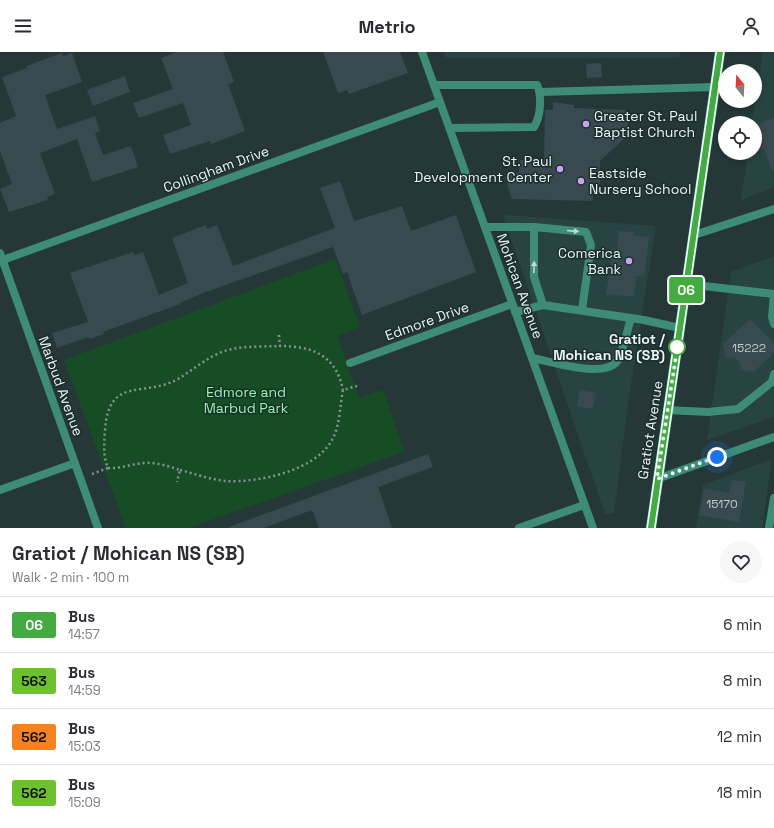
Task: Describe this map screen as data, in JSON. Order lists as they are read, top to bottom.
{
  "streets": {
    "main road": ["Gratiot Avenue"],
    "street": [
      "Collingham Drive",
      "Mohican Avenue",
      "Edmore Drive",
      "Marbud Avenue"
    ]
  },
  "crossings": [
    ["Collingham Drive", "Mohican Avenue"],
    ["Collingham Drive", "Marbud Avenue"],
    ["Mohican Avenue", "Edmore Drive"]
  ],
  "parks": ["Edmore and Marbud Park"],
  "places": [
    "Greater St. Paul Baptist Church",
    "St. Paul Development Center",
    "Eastside Nursery School",
    "Comerica Bank",
    "Gratiot / Mohican NS (SB)"
  ],
  "lines": ["bus line 06"],
  "house_numbers": ["15222", "15170"],
  "north": "top",
  "page": {
    "header": "Metrio",
    "on_map": "06",
    "heading": ["Gratiot / Mohican NS (SB)", "Walk · 2 min · 100 m"],
    "list": [
      {
        "mark": "06",
        "name": "Bus",
        "note": "14:57",
        "value": "6 min"
      },
      {
        "mark": "563",
        "name": "Bus",
        "note": "14:59",
        "value": "8 min"
      },
      {
        "mark": "562",
        "name": "Bus",
        "note": "15:03",
        "value": "12 min"
      },
      {
        "mark": "562",
        "name": "Bus",
        "note": "15:09",
        "value": "18 min"
      }
    ]
  }
}
